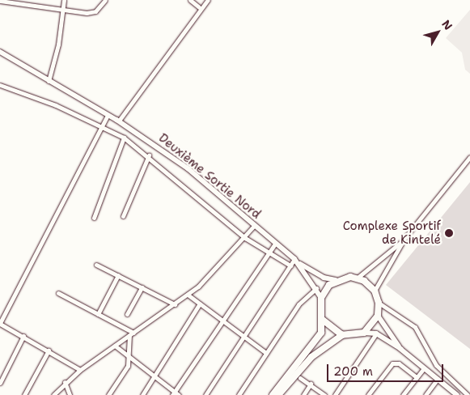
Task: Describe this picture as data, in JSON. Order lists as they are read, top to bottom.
{
  "streets": {
    "main road": ["Deuxième Sortie Nord"]
  },
  "places": ["Complexe Sportif de Kintelé"],
  "scale_bar": "200 m",
  "north": "top right"
}
